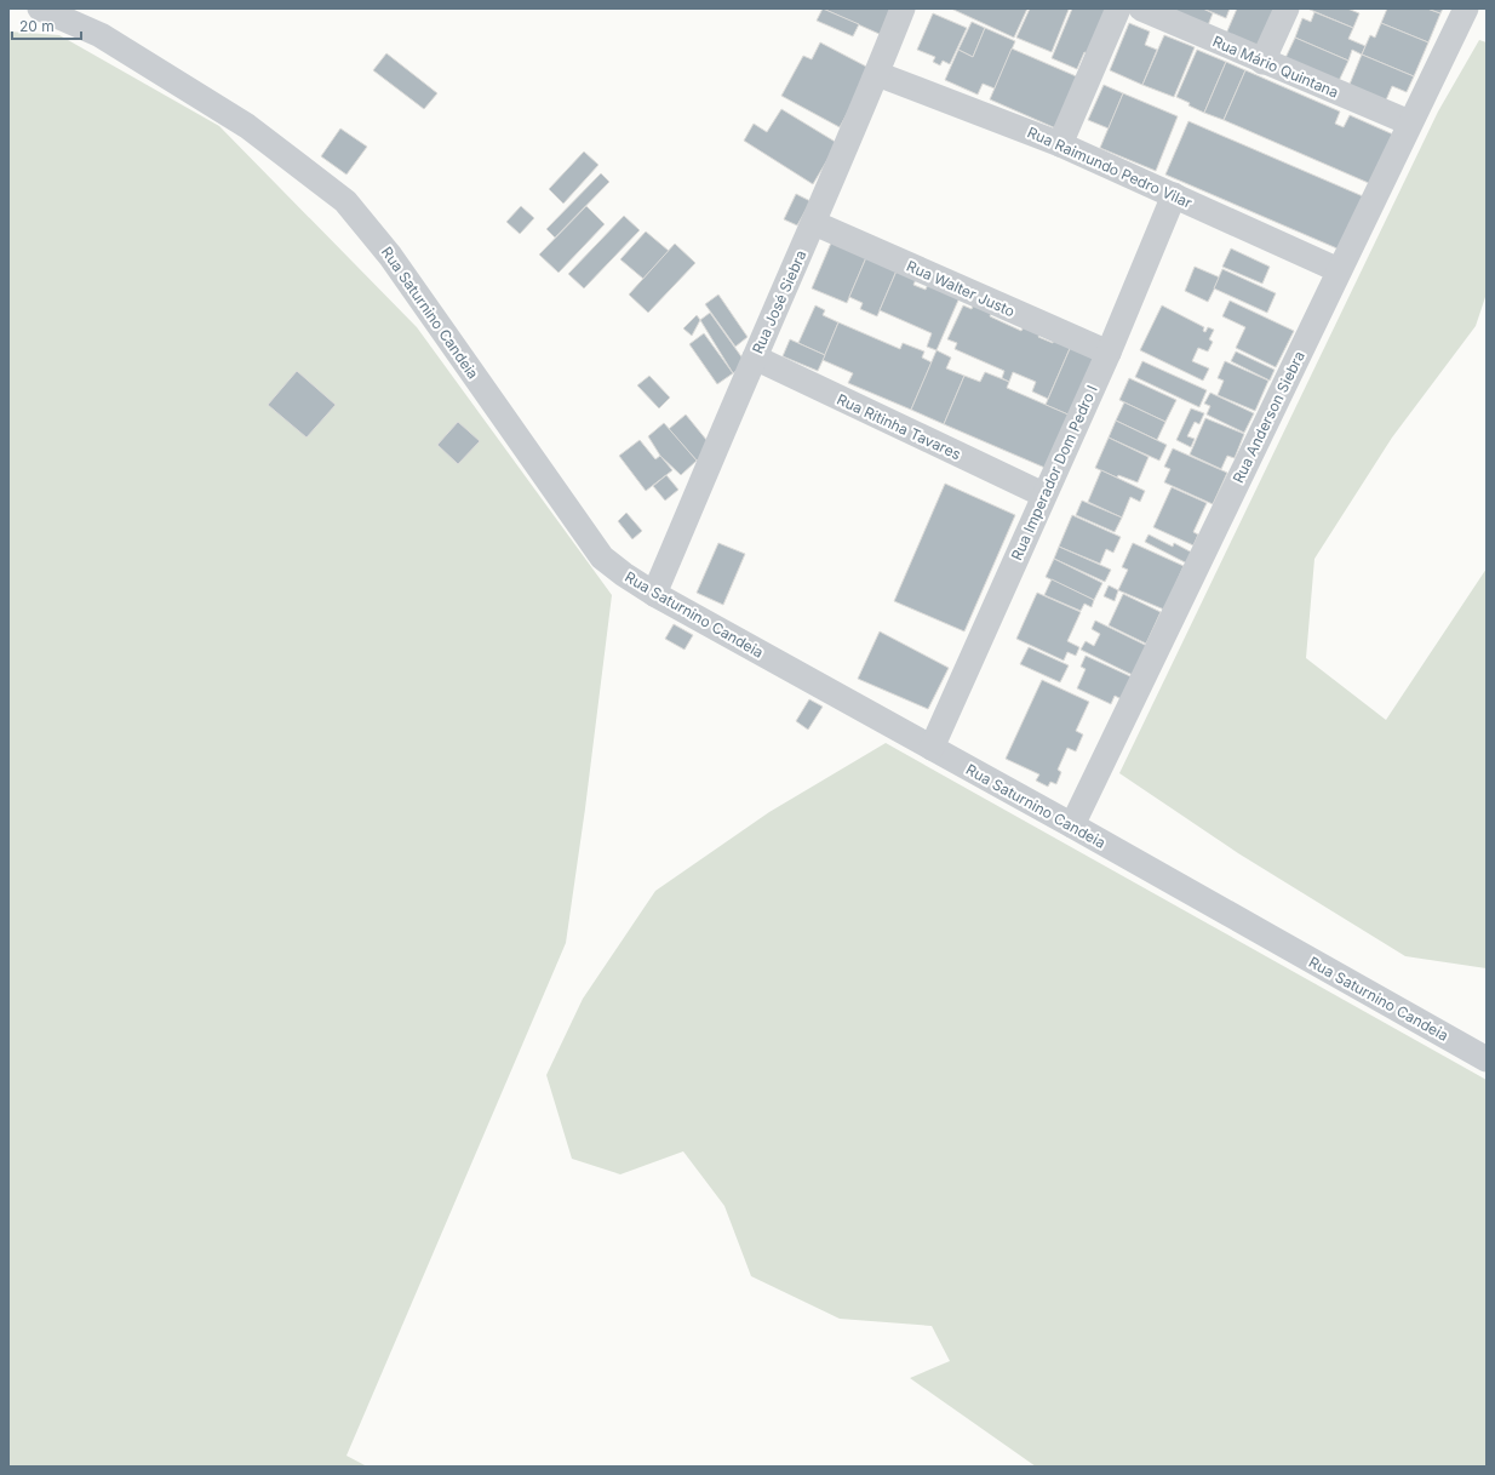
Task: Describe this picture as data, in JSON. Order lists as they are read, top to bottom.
{
  "streets": {
    "street": [
      "Rua Mário Quintana",
      "Rua Raimundo Pedro Vilar",
      "Rua Walter Justo",
      "Rua José Siebra",
      "Rua Saturnino Candeia",
      "Rua Anderson Siebra",
      "Rua Ritinha Tavares",
      "Rua Imperador Dom Pedro I"
    ]
  },
  "crossings": [
    ["Rua Mário Quintana", "Rua Anderson Siebra"],
    ["Rua Raimundo Pedro Vilar", "Rua José Siebra"],
    ["Rua Raimundo Pedro Vilar", "Rua Anderson Siebra"],
    ["Rua Raimundo Pedro Vilar", "Rua Imperador Dom Pedro I"],
    ["Rua Walter Justo", "Rua José Siebra"],
    ["Rua Walter Justo", "Rua Imperador Dom Pedro I"],
    ["Rua José Siebra", "Rua Saturnino Candeia"],
    ["Rua José Siebra", "Rua Ritinha Tavares"],
    ["Rua Saturnino Candeia", "Rua Anderson Siebra"],
    ["Rua Saturnino Candeia", "Rua Imperador Dom Pedro I"],
    ["Rua Ritinha Tavares", "Rua Imperador Dom Pedro I"]
  ],
  "scale_bar": "20 m"
}
